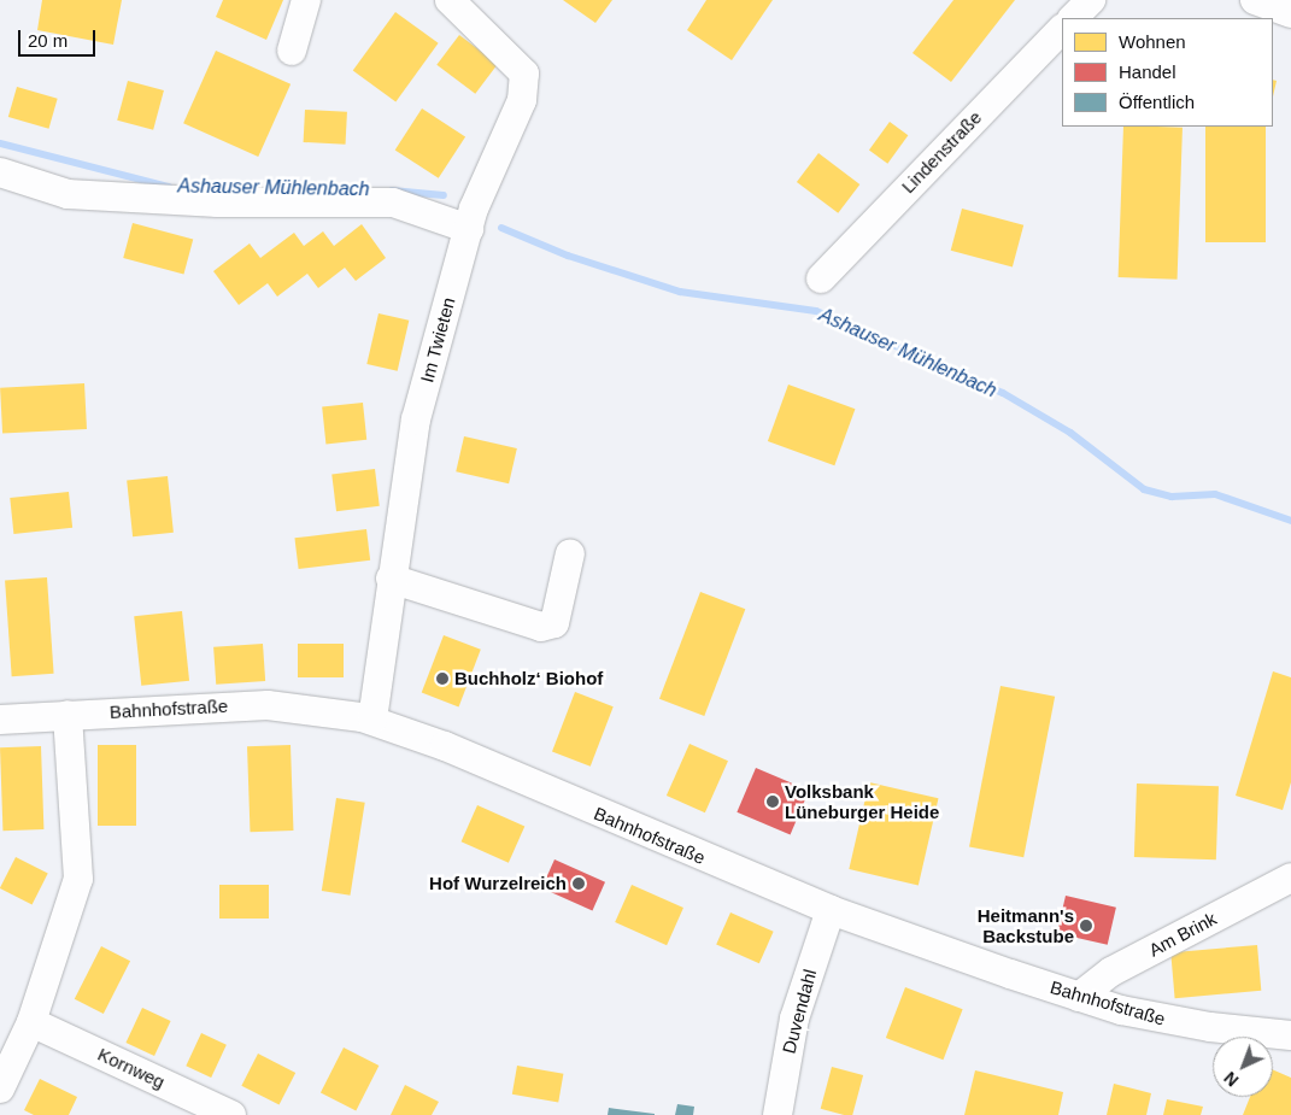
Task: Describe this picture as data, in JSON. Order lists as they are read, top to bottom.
{
  "streets": {
    "street": [
      "Lindenstraße",
      "Im Twieten",
      "Bahnhofstraße",
      "Am Brink",
      "Duvendahl",
      "Kornweg"
    ]
  },
  "crossings": [
    ["Im Twieten", "Bahnhofstraße"],
    ["Bahnhofstraße", "Am Brink"],
    ["Bahnhofstraße", "Duvendahl"]
  ],
  "water": ["Ashauser Mühlenbach"],
  "places": [
    "Buchholz‘ Biohof",
    "Volksbank Lüneburger Heide",
    "Hof Wurzelreich",
    "Heitmann's Backstube"
  ],
  "legend": ["Wohnen", "Handel", "Öffentlich"],
  "scale_bar": "20 m",
  "north": "bottom left"
}
